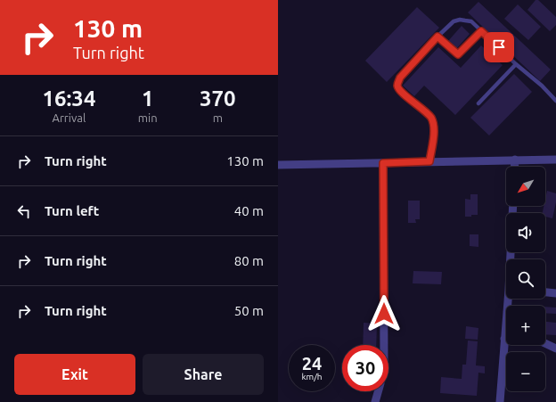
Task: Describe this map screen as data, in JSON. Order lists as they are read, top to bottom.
{
  "north": "bottom left",
  "page": {
    "turn": ["130 m", "Turn right"],
    "eta": [
      "16:34",
      "Arrival",
      "1",
      "min",
      "370",
      "m"
    ],
    "list": [
      {
        "name": "Turn right",
        "value": "130 m"
      },
      {
        "name": "Turn left",
        "value": "40 m"
      },
      {
        "name": "Turn right",
        "value": "80 m"
      },
      {
        "name": "Turn right",
        "value": "50 m"
      }
    ],
    "map_buttons": ["+", "−"],
    "speed": "24 km/h",
    "limit": "30",
    "buttons": ["Exit", "Share"]
  }
}
